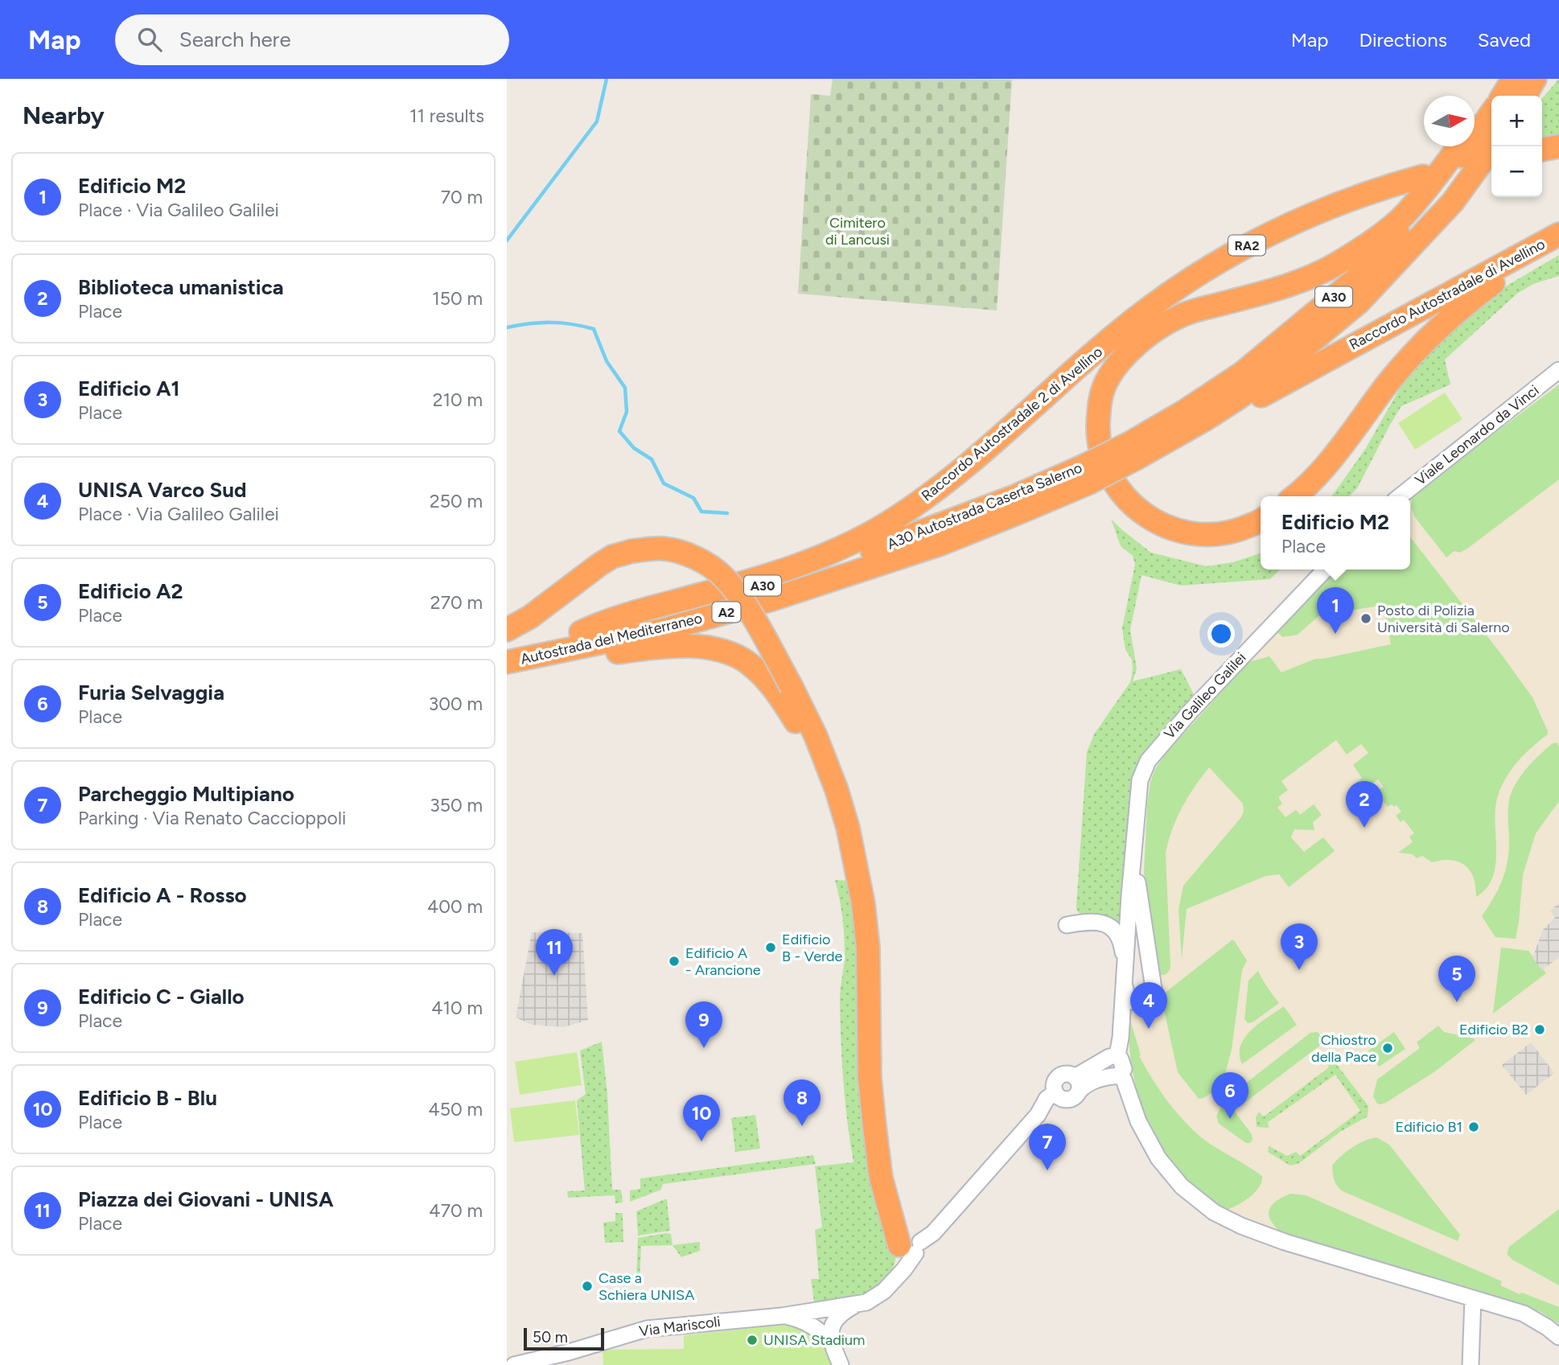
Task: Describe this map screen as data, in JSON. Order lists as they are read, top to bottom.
{
  "streets": {
    "highway": [
      "RA2",
      "Raccordo Autostradale di Avellino",
      "A30",
      "Raccordo Autostradale 2 di Avellino",
      "A30 Autostrada Caserta Salerno",
      "A2",
      "Autostrada del Mediterraneo"
    ],
    "street": ["Viale Leonardo da Vinci", "Via Galileo Galilei", "Via Mariscoli"]
  },
  "crossings": [
    ["Raccordo Autostradale di Avellino", "A30 Autostrada Caserta Salerno"],
    ["Raccordo Autostradale 2 di Avellino", "A30 Autostrada Caserta Salerno"],
    ["Raccordo Autostradale 2 di Avellino", "Autostrada del Mediterraneo"],
    ["A30 Autostrada Caserta Salerno", "Autostrada del Mediterraneo"]
  ],
  "parks": ["Cimitero di Lancusi"],
  "places": [
    "Posto di Polizia Università di Salerno",
    "Edificio B - Verde",
    "Edificio A - Arancione",
    "Edificio B2",
    "Chiostro della Pace",
    "Edificio B1",
    "Case a Schiera UNISA",
    "UNISA Stadium"
  ],
  "scale_bar": "50 m",
  "north": "right",
  "page": {
    "header": "Map",
    "search": "Search here",
    "nav": ["Map", "Directions", "Saved"],
    "heading": ["Nearby", "11 results"],
    "map_buttons": ["+", "−"],
    "list": [
      {
        "mark": "1",
        "name": "Edificio M2",
        "note": "Place · Via Galileo Galilei",
        "value": "70 m"
      },
      {
        "mark": "2",
        "name": "Biblioteca umanistica",
        "note": "Place",
        "value": "150 m"
      },
      {
        "mark": "3",
        "name": "Edificio A1",
        "note": "Place",
        "value": "210 m"
      },
      {
        "mark": "4",
        "name": "UNISA Varco Sud",
        "note": "Place · Via Galileo Galilei",
        "value": "250 m"
      },
      {
        "mark": "5",
        "name": "Edificio A2",
        "note": "Place",
        "value": "270 m"
      },
      {
        "mark": "6",
        "name": "Furia Selvaggia",
        "note": "Place",
        "value": "300 m"
      },
      {
        "mark": "7",
        "name": "Parcheggio Multipiano",
        "note": "Parking · Via Renato Caccioppoli",
        "value": "350 m"
      },
      {
        "mark": "8",
        "name": "Edificio A - Rosso",
        "note": "Place",
        "value": "400 m"
      },
      {
        "mark": "9",
        "name": "Edificio C - Giallo",
        "note": "Place",
        "value": "410 m"
      },
      {
        "mark": "10",
        "name": "Edificio B - Blu",
        "note": "Place",
        "value": "450 m"
      },
      {
        "mark": "11",
        "name": "Piazza dei Giovani - UNISA",
        "note": "Place",
        "value": "470 m"
      }
    ],
    "popup": ["Edificio M2", "Place"],
    "pins": [
      "1",
      "2",
      "3",
      "11",
      "5",
      "4",
      "9",
      "6",
      "8",
      "10",
      "7"
    ],
    "scale": "50 m"
  }
}
